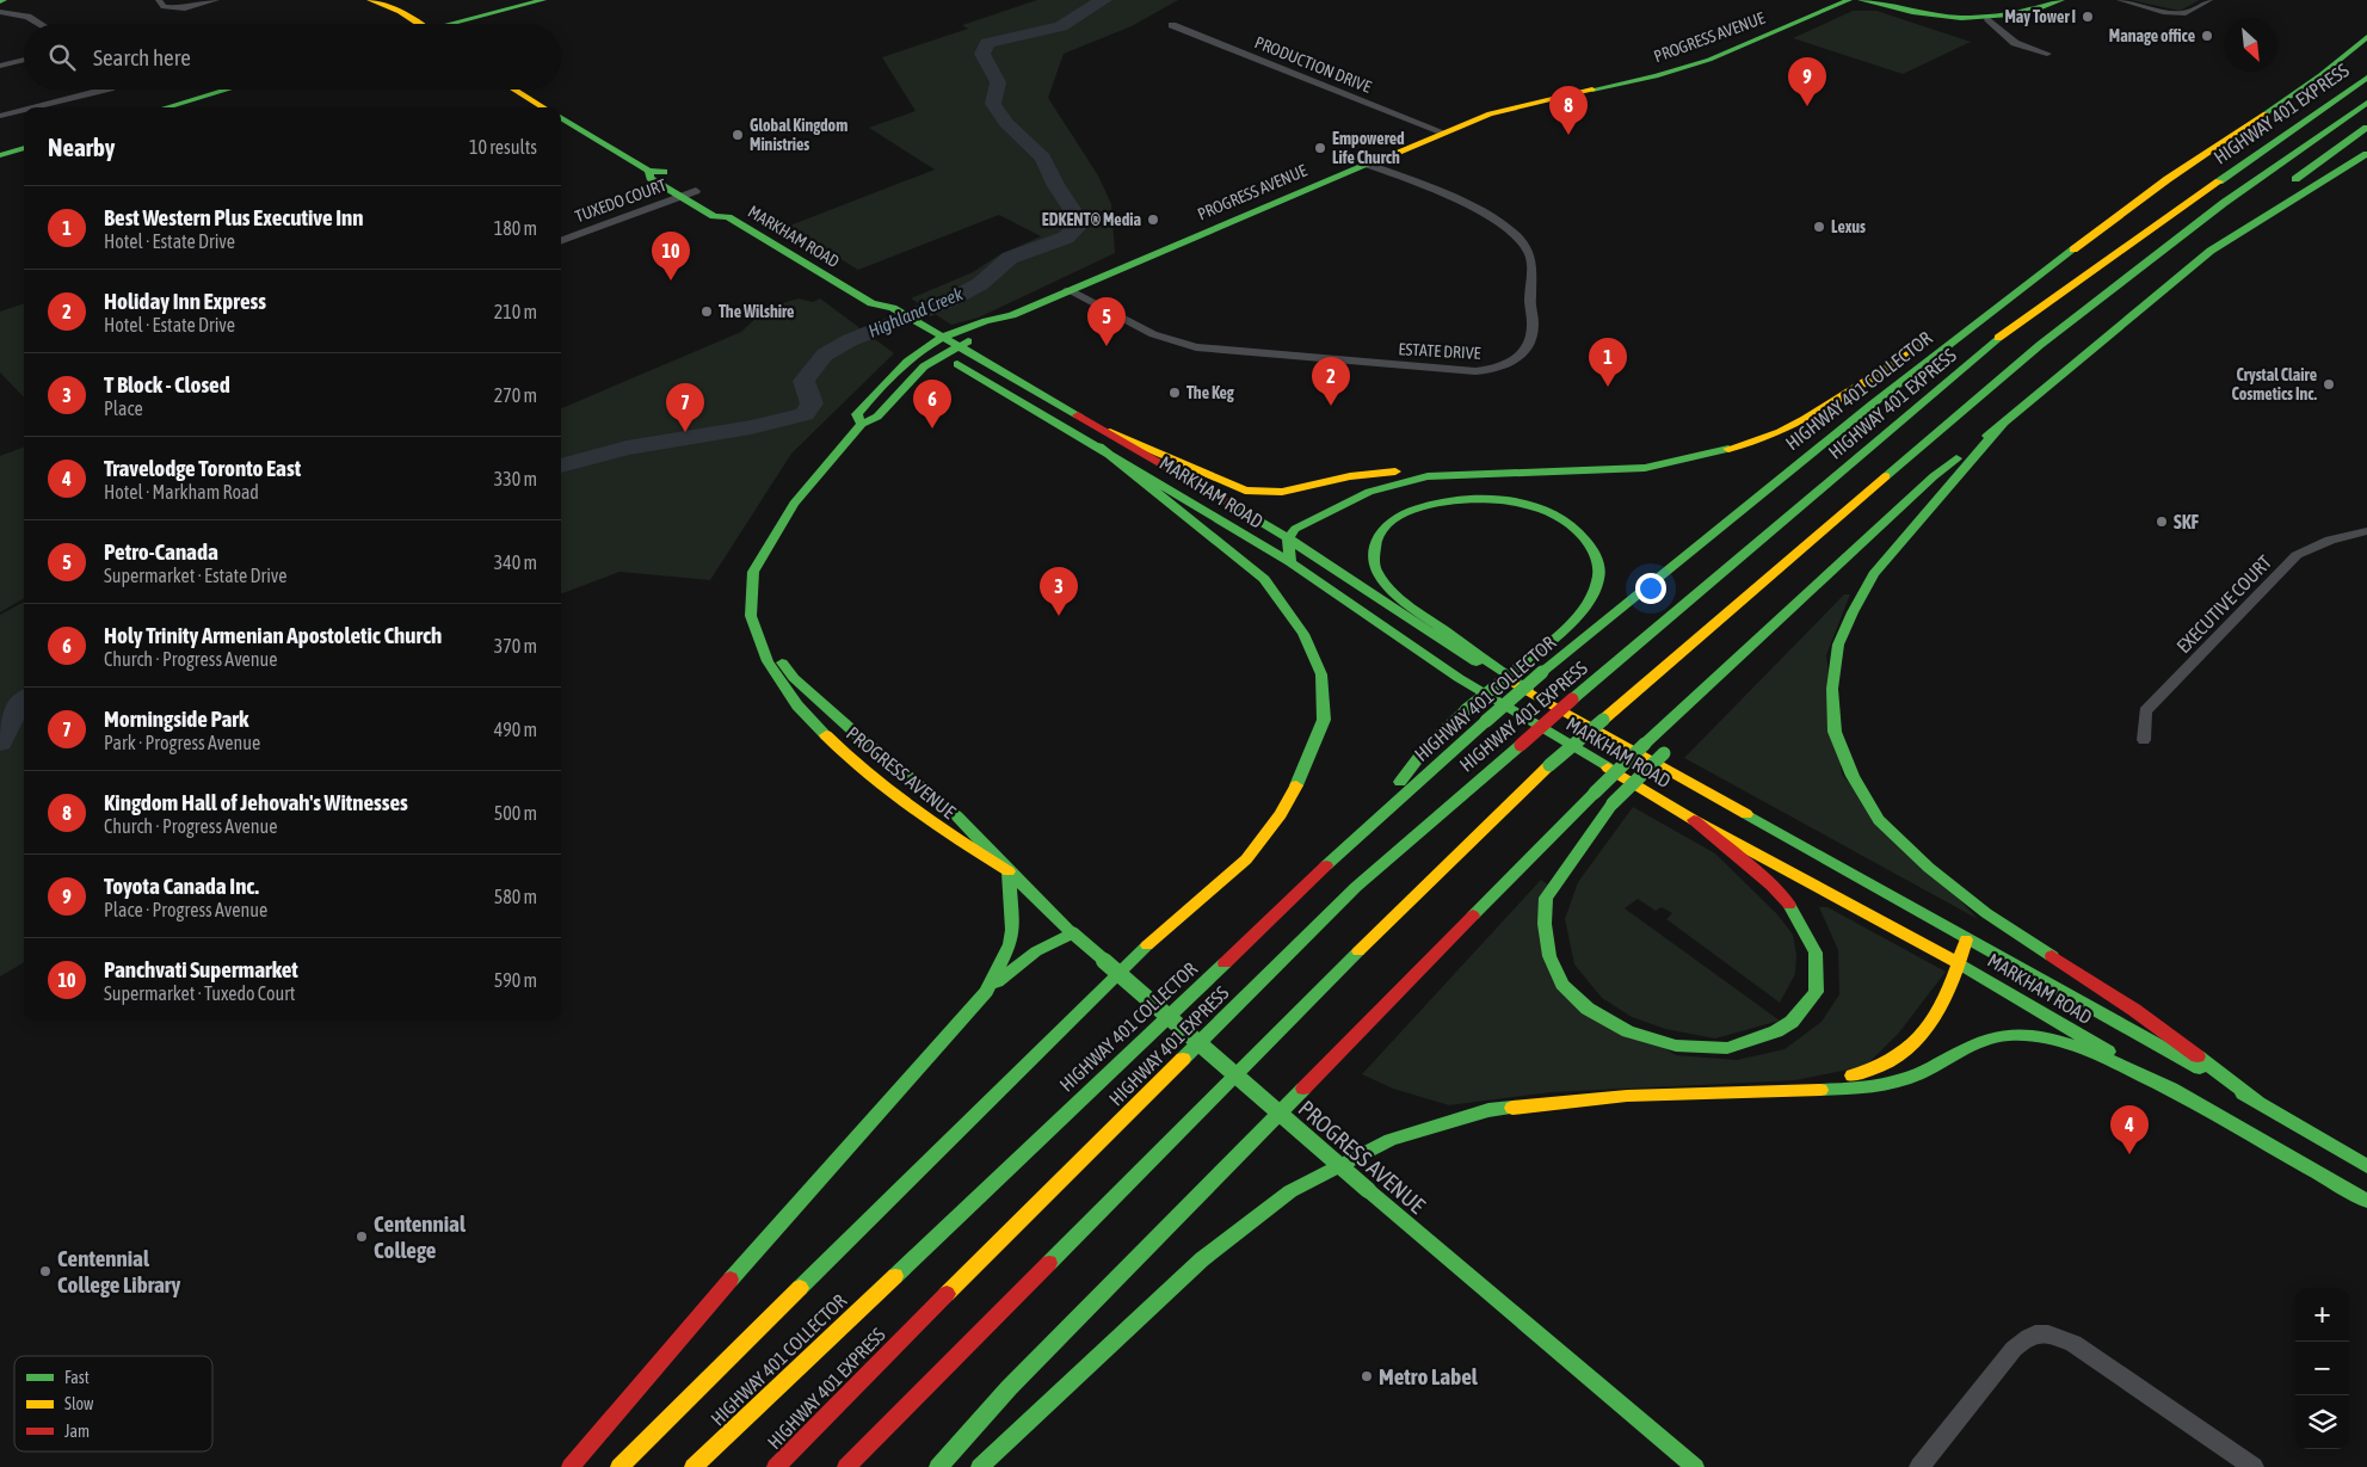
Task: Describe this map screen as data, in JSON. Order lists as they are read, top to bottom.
{
  "streets": {
    "main road": [
      "PROGRESS AVENUE",
      "HIGHWAY 401 EXPRESS",
      "MARKHAM ROAD",
      "HIGHWAY 401 COLLECTOR"
    ],
    "street": [
      "PRODUCTION DRIVE",
      "TUXEDO COURT",
      "ESTATE DRIVE",
      "EXECUTIVE COURT"
    ]
  },
  "crossings": [
    ["PROGRESS AVENUE", "PRODUCTION DRIVE"],
    ["PROGRESS AVENUE", "MARKHAM ROAD"],
    ["PROGRESS AVENUE", "ESTATE DRIVE"],
    ["TUXEDO COURT", "MARKHAM ROAD"]
  ],
  "water": ["Highland Creek"],
  "places": [
    "May Tower I",
    "Manage office",
    "Global Kingdom Ministries",
    "Empowered Life Church",
    "EDKENT® Media",
    "Lexus",
    "The Wilshire",
    "Crystal Claire Cosmetics Inc.",
    "The Keg",
    "SKF",
    "Centennial College",
    "Centennial College Library",
    "Metro Label"
  ],
  "legend": ["Fast", "Slow", "Jam"],
  "north": "bottom right",
  "page": {
    "search": "Search here",
    "pins": [
      "9",
      "8",
      "10",
      "5",
      "1",
      "2",
      "6",
      "7",
      "3",
      "4"
    ],
    "heading": ["Nearby", "10 results"],
    "list": [
      {
        "mark": "1",
        "name": "Best Western Plus Executive Inn",
        "note": "Hotel · Estate Drive",
        "value": "180 m"
      },
      {
        "mark": "2",
        "name": "Holiday Inn Express",
        "note": "Hotel · Estate Drive",
        "value": "210 m"
      },
      {
        "mark": "3",
        "name": "T Block - Closed",
        "note": "Place",
        "value": "270 m"
      },
      {
        "mark": "4",
        "name": "Travelodge Toronto East",
        "note": "Hotel · Markham Road",
        "value": "330 m"
      },
      {
        "mark": "5",
        "name": "Petro-Canada",
        "note": "Supermarket · Estate Drive",
        "value": "340 m"
      },
      {
        "mark": "6",
        "name": "Holy Trinity Armenian Apostoletic Church",
        "note": "Church · Progress Avenue",
        "value": "370 m"
      },
      {
        "mark": "7",
        "name": "Morningside Park",
        "note": "Park · Progress Avenue",
        "value": "490 m"
      },
      {
        "mark": "8",
        "name": "Kingdom Hall of Jehovah's Witnesses",
        "note": "Church · Progress Avenue",
        "value": "500 m"
      },
      {
        "mark": "9",
        "name": "Toyota Canada Inc.",
        "note": "Place · Progress Avenue",
        "value": "580 m"
      },
      {
        "mark": "10",
        "name": "Panchvati Supermarket",
        "note": "Supermarket · Tuxedo Court",
        "value": "590 m"
      }
    ],
    "map_buttons": ["+", "−"]
  }
}
